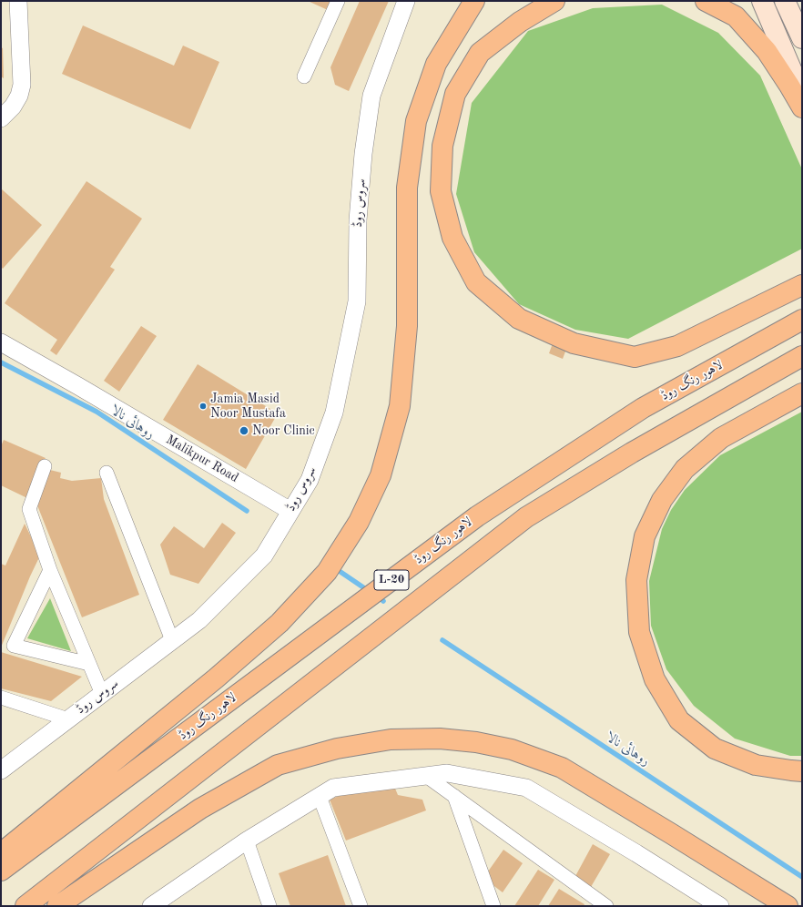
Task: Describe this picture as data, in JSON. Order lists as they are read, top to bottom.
{
  "streets": {
    "highway": ["لاہور رنگ روڈ", "L-20"],
    "street": ["سروس روڈ", "Malikpur Road"]
  },
  "crossings": [
    ["سروس روڈ", "Malikpur Road"]
  ],
  "water": ["روہائی نالا"],
  "places": ["Jamia Masid Noor Mustafa", "Noor Clinic"]
}
